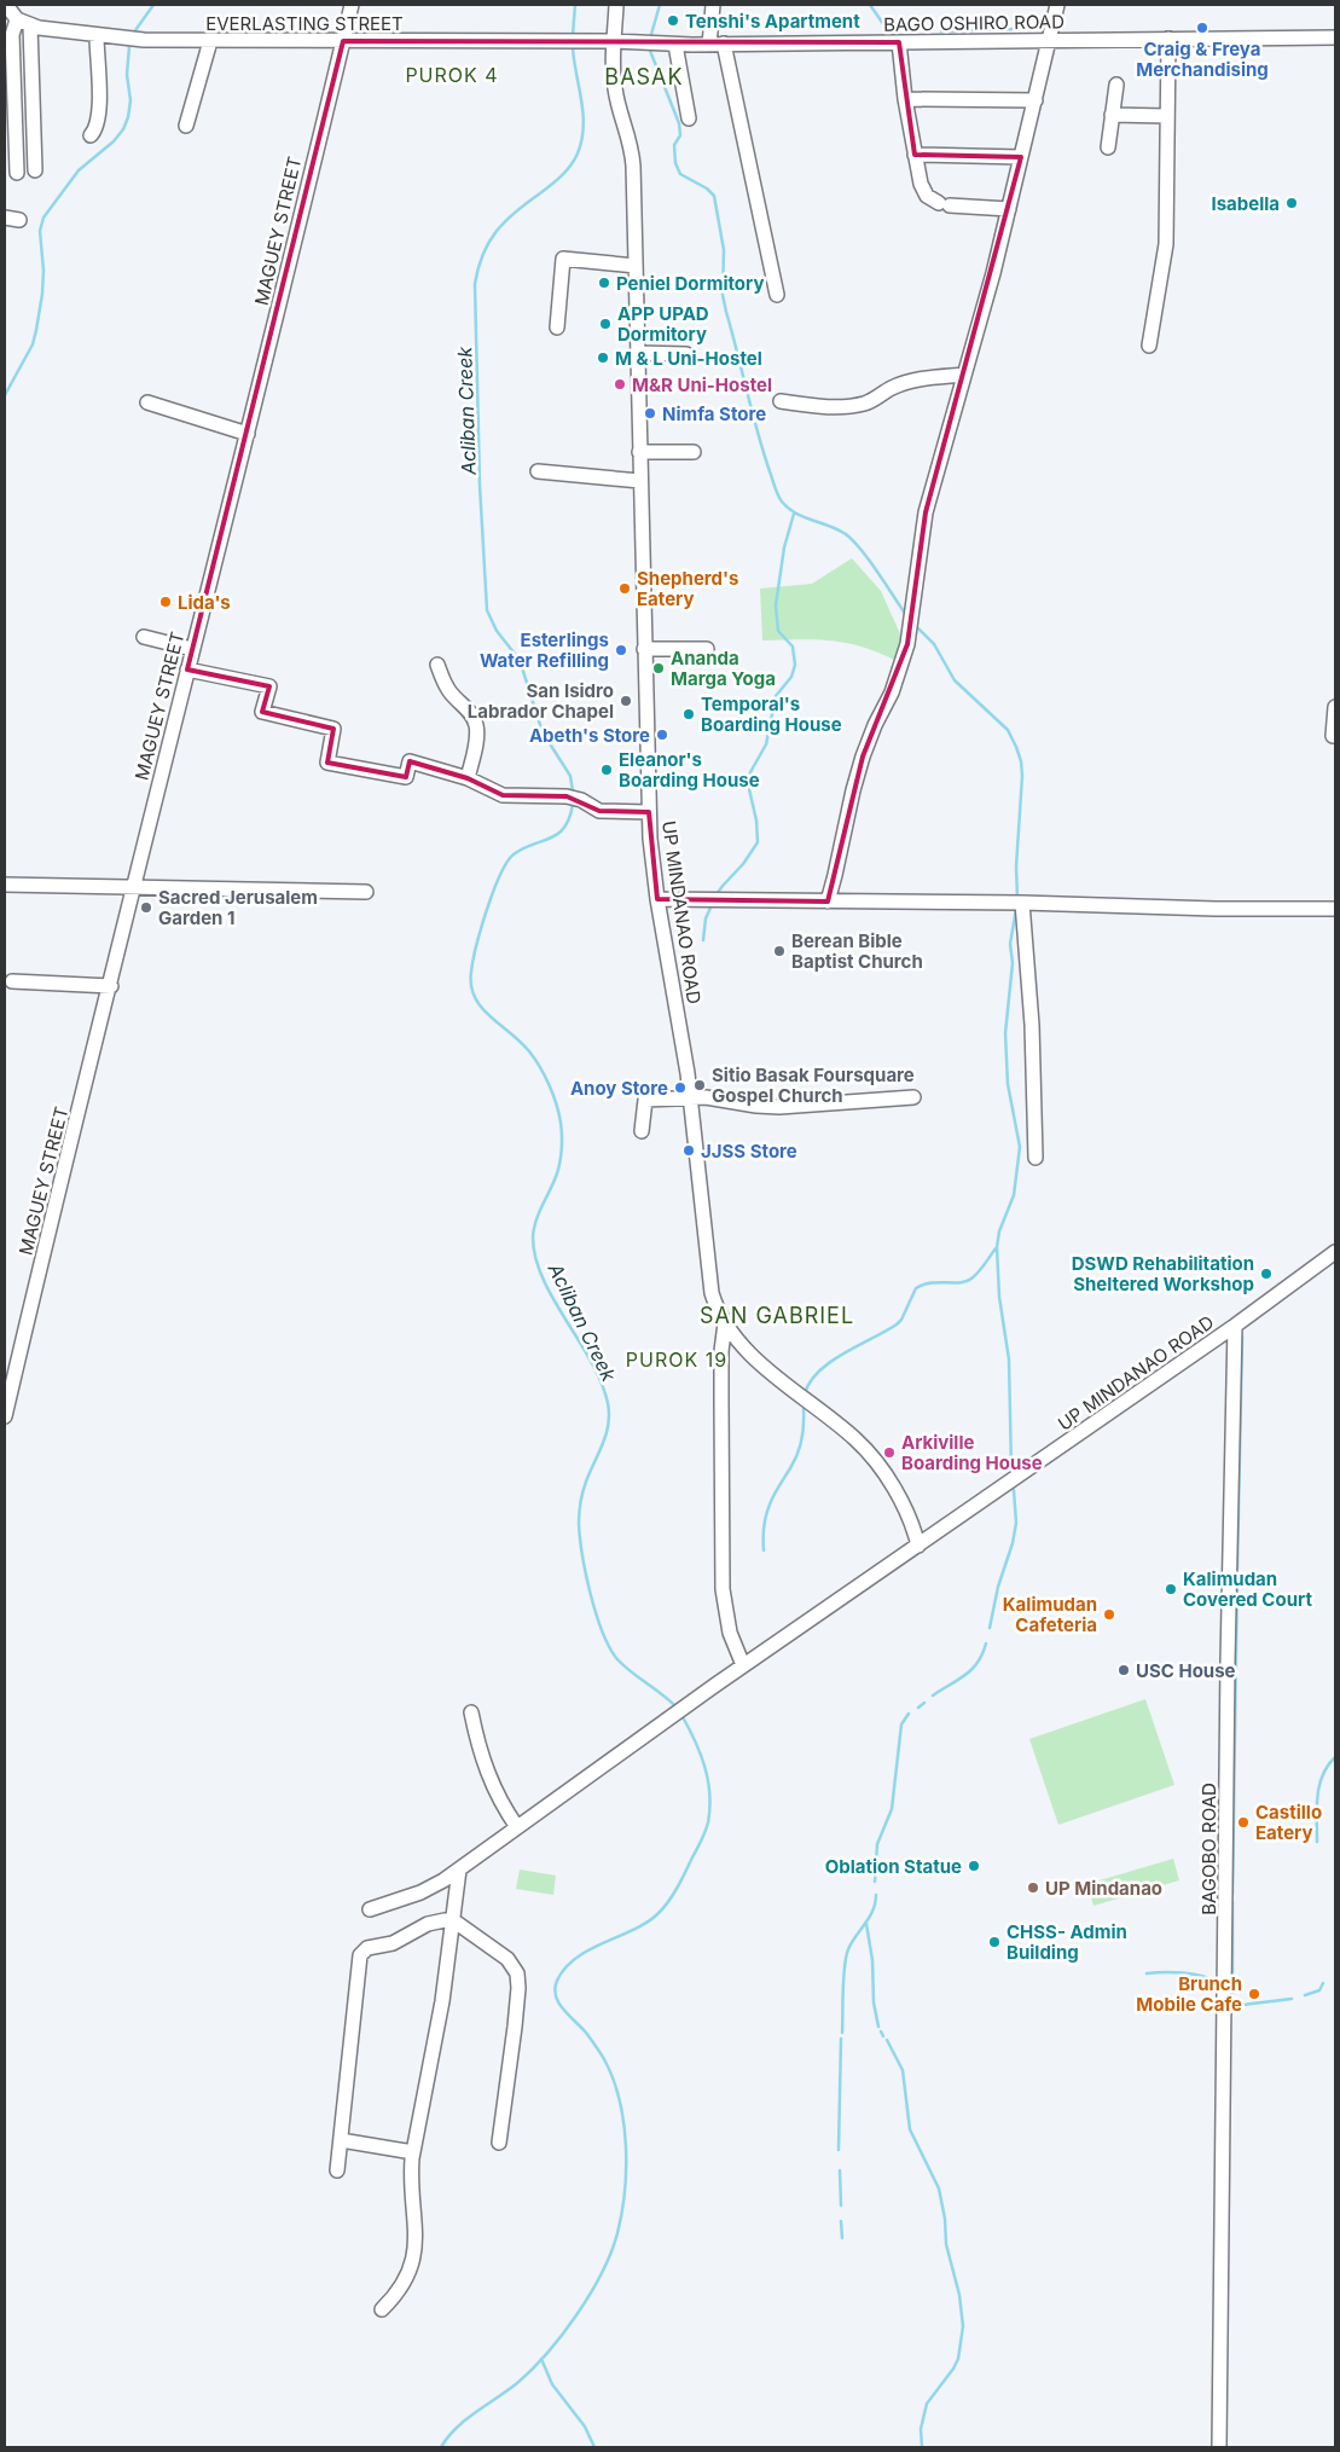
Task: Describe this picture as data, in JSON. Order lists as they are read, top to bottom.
{
  "streets": {
    "street": [
      "EVERLASTING STREET",
      "BAGO OSHIRO ROAD",
      "MAGUEY STREET",
      "UP MINDANAO ROAD",
      "BAGOBO ROAD"
    ]
  },
  "crossings": [
    ["EVERLASTING STREET", "BAGO OSHIRO ROAD"],
    ["EVERLASTING STREET", "MAGUEY STREET"],
    ["EVERLASTING STREET", "UP MINDANAO ROAD"],
    ["BAGO OSHIRO ROAD", "UP MINDANAO ROAD"],
    ["UP MINDANAO ROAD", "BAGOBO ROAD"]
  ],
  "districts": [
    "PUROK 4",
    "BASAK",
    "SAN GABRIEL",
    "PUROK 19"
  ],
  "water": ["Acliban Creek"],
  "places": [
    "Tenshi's Apartment",
    "Craig & Freya Merchandising",
    "Isabella",
    "Peniel Dormitory",
    "APP UPAD Dormitory",
    "M & L Uni-Hostel",
    "M&R Uni-Hostel",
    "Nimfa Store",
    "Shepherd's Eatery",
    "Lida's",
    "Esterlings Water Refilling",
    "Ananda Marga Yoga",
    "San Isidro Labrador Chapel",
    "Temporal's Boarding House",
    "Abeth's Store",
    "Eleanor's Boarding House",
    "Sacred Jerusalem Garden 1",
    "Berean Bible Baptist Church",
    "Sitio Basak Foursquare Gospel Church",
    "Anoy Store",
    "JJSS Store",
    "DSWD Rehabilitation Sheltered Workshop",
    "Arkiville Boarding House",
    "Kalimudan Covered Court",
    "Kalimudan Cafeteria",
    "USC House",
    "Castillo Eatery",
    "Oblation Statue",
    "UP Mindanao",
    "CHSS- Admin Building",
    "Brunch Mobile Cafe"
  ]
}
